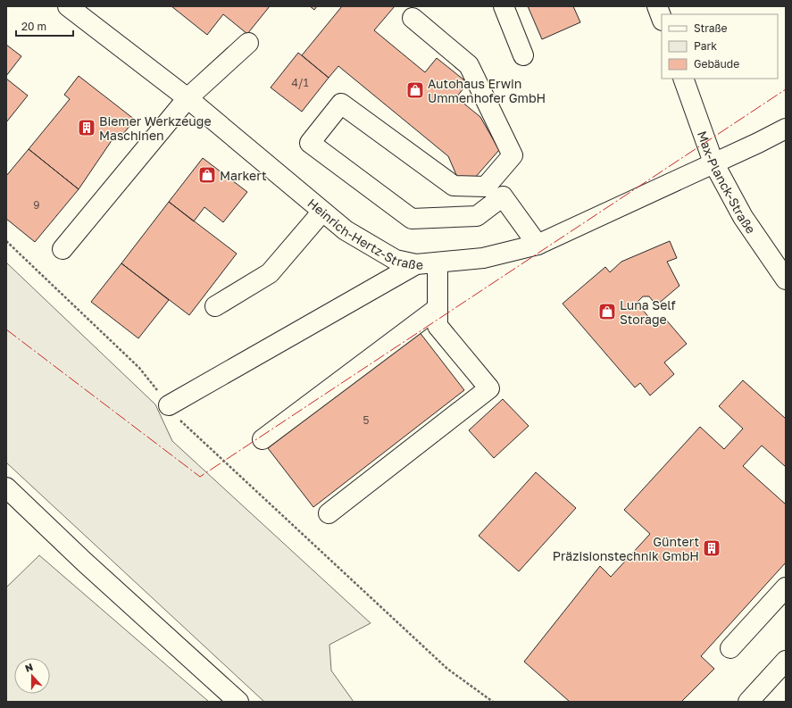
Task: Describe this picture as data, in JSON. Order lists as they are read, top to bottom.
{
  "streets": {
    "street": ["Max-Planck-Straße", "Heinrich-Hertz-Straße"]
  },
  "crossings": [
    ["Max-Planck-Straße", "Heinrich-Hertz-Straße"]
  ],
  "places": {
    "shop": ["Autohaus Erwin Ummenhofer GmbH", "Markert", "Luna Self Storage"],
    "building": ["Biemer Werkzeuge Maschinen", "Güntert Präzisionstechnik GmbH"]
  },
  "house_numbers": ["4/1", "9", "5"],
  "legend": ["Straße", "Park", "Gebäude"],
  "scale_bar": "20 m",
  "north": "top"
}
